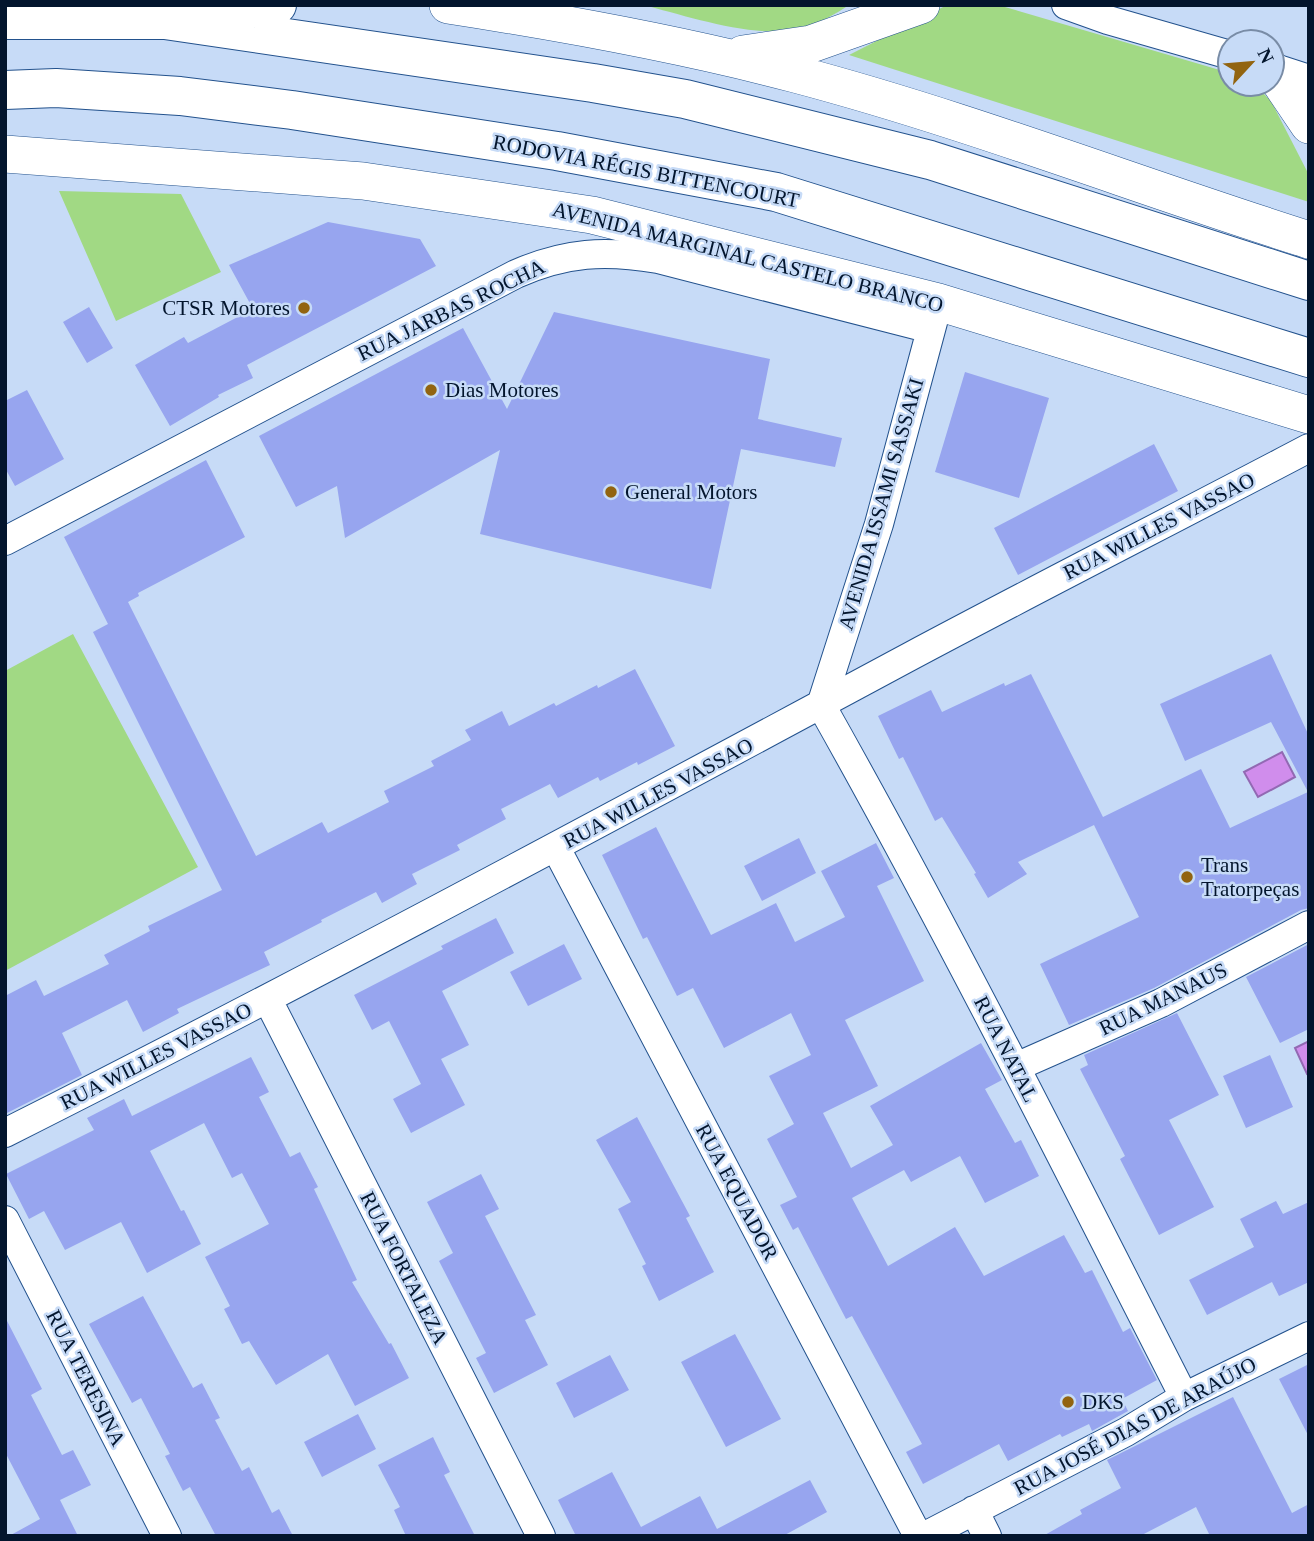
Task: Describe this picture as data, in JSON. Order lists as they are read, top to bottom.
{
  "streets": {
    "highway": ["RODOVIA RÉGIS BITTENCOURT"],
    "main road": ["AVENIDA MARGINAL CASTELO BRANCO"],
    "street": [
      "RUA JARBAS ROCHA",
      "AVENIDA ISSAMI SASSAKI",
      "RUA WILLES VASSAO",
      "RUA MANAUS",
      "RUA NATAL",
      "RUA EQUADOR",
      "RUA FORTALEZA",
      "RUA TERESINA",
      "RUA JOSÉ DIAS DE ARAÚJO"
    ]
  },
  "crossings": [
    ["AVENIDA MARGINAL CASTELO BRANCO", "RUA JARBAS ROCHA"],
    ["AVENIDA MARGINAL CASTELO BRANCO", "AVENIDA ISSAMI SASSAKI"],
    ["AVENIDA ISSAMI SASSAKI", "RUA WILLES VASSAO"],
    ["AVENIDA ISSAMI SASSAKI", "RUA NATAL"],
    ["RUA WILLES VASSAO", "RUA NATAL"],
    ["RUA WILLES VASSAO", "RUA EQUADOR"],
    ["RUA WILLES VASSAO", "RUA FORTALEZA"],
    ["RUA MANAUS", "RUA NATAL"],
    ["RUA NATAL", "RUA JOSÉ DIAS DE ARAÚJO"]
  ],
  "places": [
    "CTSR Motores",
    "Dias Motores",
    "General Motors",
    "Trans Tratorpeças",
    "DKS"
  ],
  "north": "top right"
}
